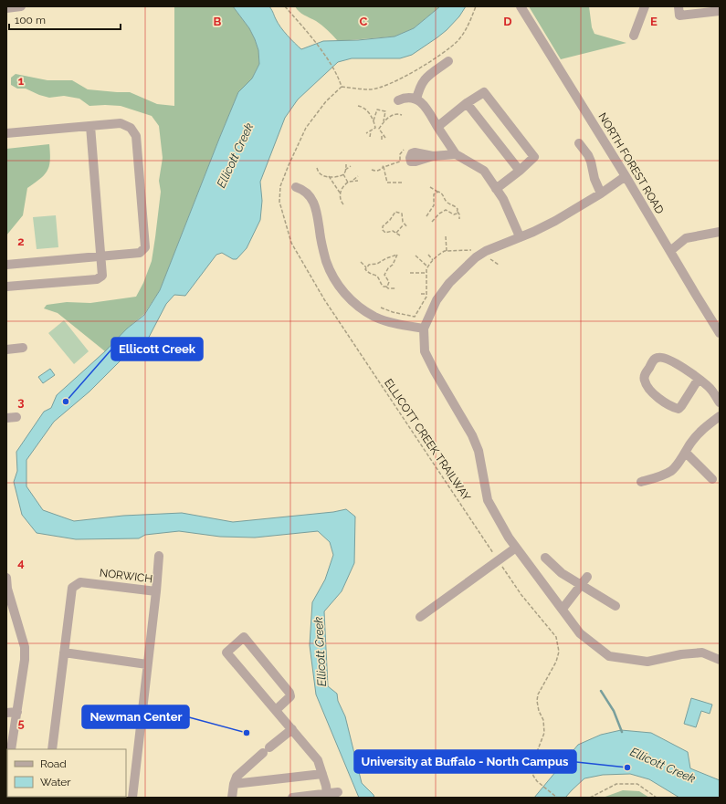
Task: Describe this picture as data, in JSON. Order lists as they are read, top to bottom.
{
  "streets": {
    "street": ["NORTH FOREST ROAD", "NORWICH"],
    "path": ["ELLICOTT CREEK TRAILWAY"]
  },
  "water": ["Ellicott Creek"],
  "places": ["Ellicott Creek", "Newman Center", "University at Buffalo - North Campus"],
  "legend": ["Road", "Water"],
  "scale_bar": "100 m",
  "grid": {
    "columns": [
      "B",
      "C",
      "D",
      "E"
    ],
    "rows": [
      "1",
      "2",
      "3",
      "4",
      "5"
    ]
  }
}
